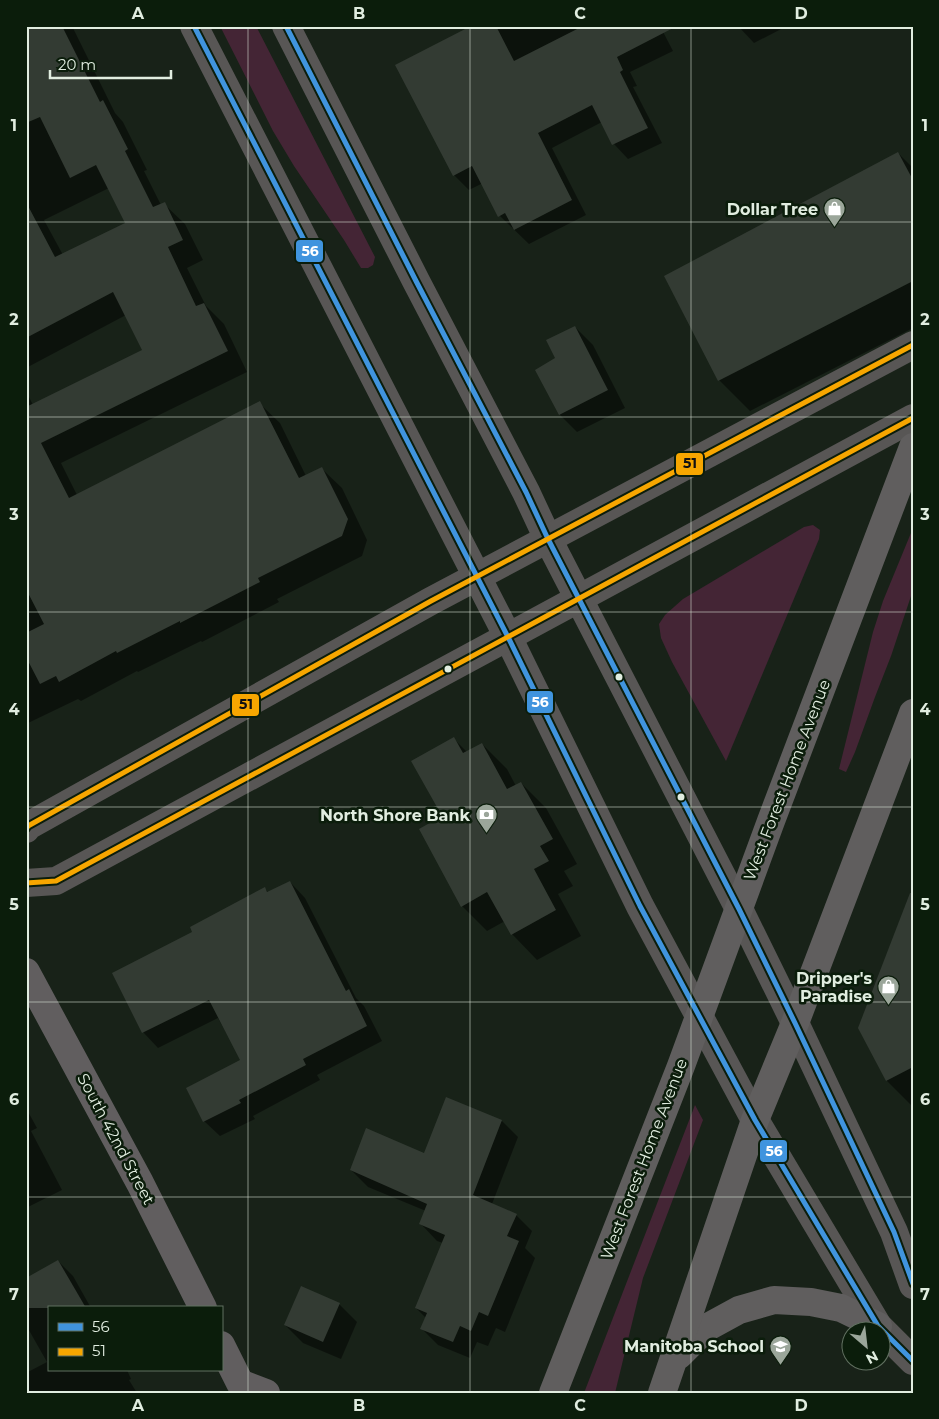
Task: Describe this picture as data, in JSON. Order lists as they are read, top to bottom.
{
  "streets": {
    "main road": ["West Forest Home Avenue"],
    "street": ["South 42nd Street"]
  },
  "places": {
    "shop": ["Dollar Tree", "Dripper's Paradise"],
    "bank": ["North Shore Bank"],
    "school or university": ["Manitoba School"]
  },
  "lines": ["transit line 56", "transit line 51"],
  "legend": ["56", "51"],
  "scale_bar": "20 m",
  "north": "bottom right",
  "grid": {
    "columns": [
      "A",
      "B",
      "C",
      "D"
    ],
    "rows": [
      "1",
      "2",
      "3",
      "4",
      "5",
      "6",
      "7"
    ]
  }
}
